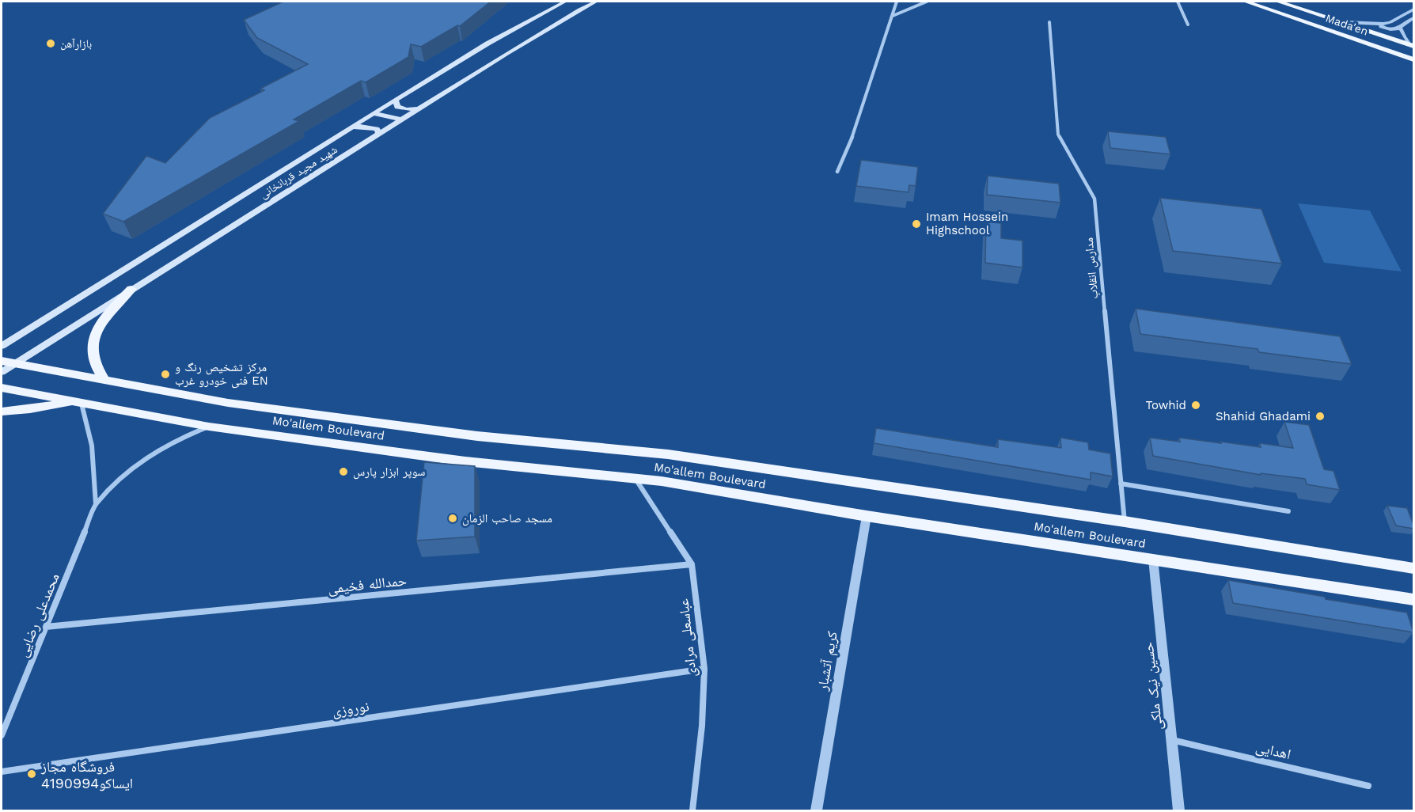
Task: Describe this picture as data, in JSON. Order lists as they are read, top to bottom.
{
  "streets": {
    "main road": ["Mada'en", "شهید مجید قربانخانی", "Mo'allem Boulevard"],
    "street": [
      "مدارس انقلاب",
      "حمدالله فخیمی",
      "محمدعلی رضایی",
      "عباسعلی مرادی",
      "کریم آتشبار",
      "حسین نیک ملکی",
      "نوروزی",
      "اهدایی"
    ]
  },
  "crossings": [
    ["شهید مجید قربانخانی", "Mo'allem Boulevard"],
    ["مدارس انقلاب", "Mo'allem Boulevard"],
    ["Mo'allem Boulevard", "عباسعلی مرادی"],
    ["Mo'allem Boulevard", "کریم آتشبار"],
    ["Mo'allem Boulevard", "حسین نیک ملکی"],
    ["حمدالله فخیمی", "محمدعلی رضایی"],
    ["حمدالله فخیمی", "عباسعلی مرادی"],
    ["عباسعلی مرادی", "نوروزی"],
    ["حسین نیک ملکی", "اهدایی"]
  ],
  "places": [
    "بازارآهن",
    "Imam Hossein Highschool",
    "مرکز تشخیص رنگ و فنی خودرو غرب EN",
    "Towhid",
    "Shahid Ghadami",
    "سوپر ابزار پارس",
    "مسجد صاحب الزمان",
    "فروشگاه مجاز ایساکو4190994"
  ]
}
